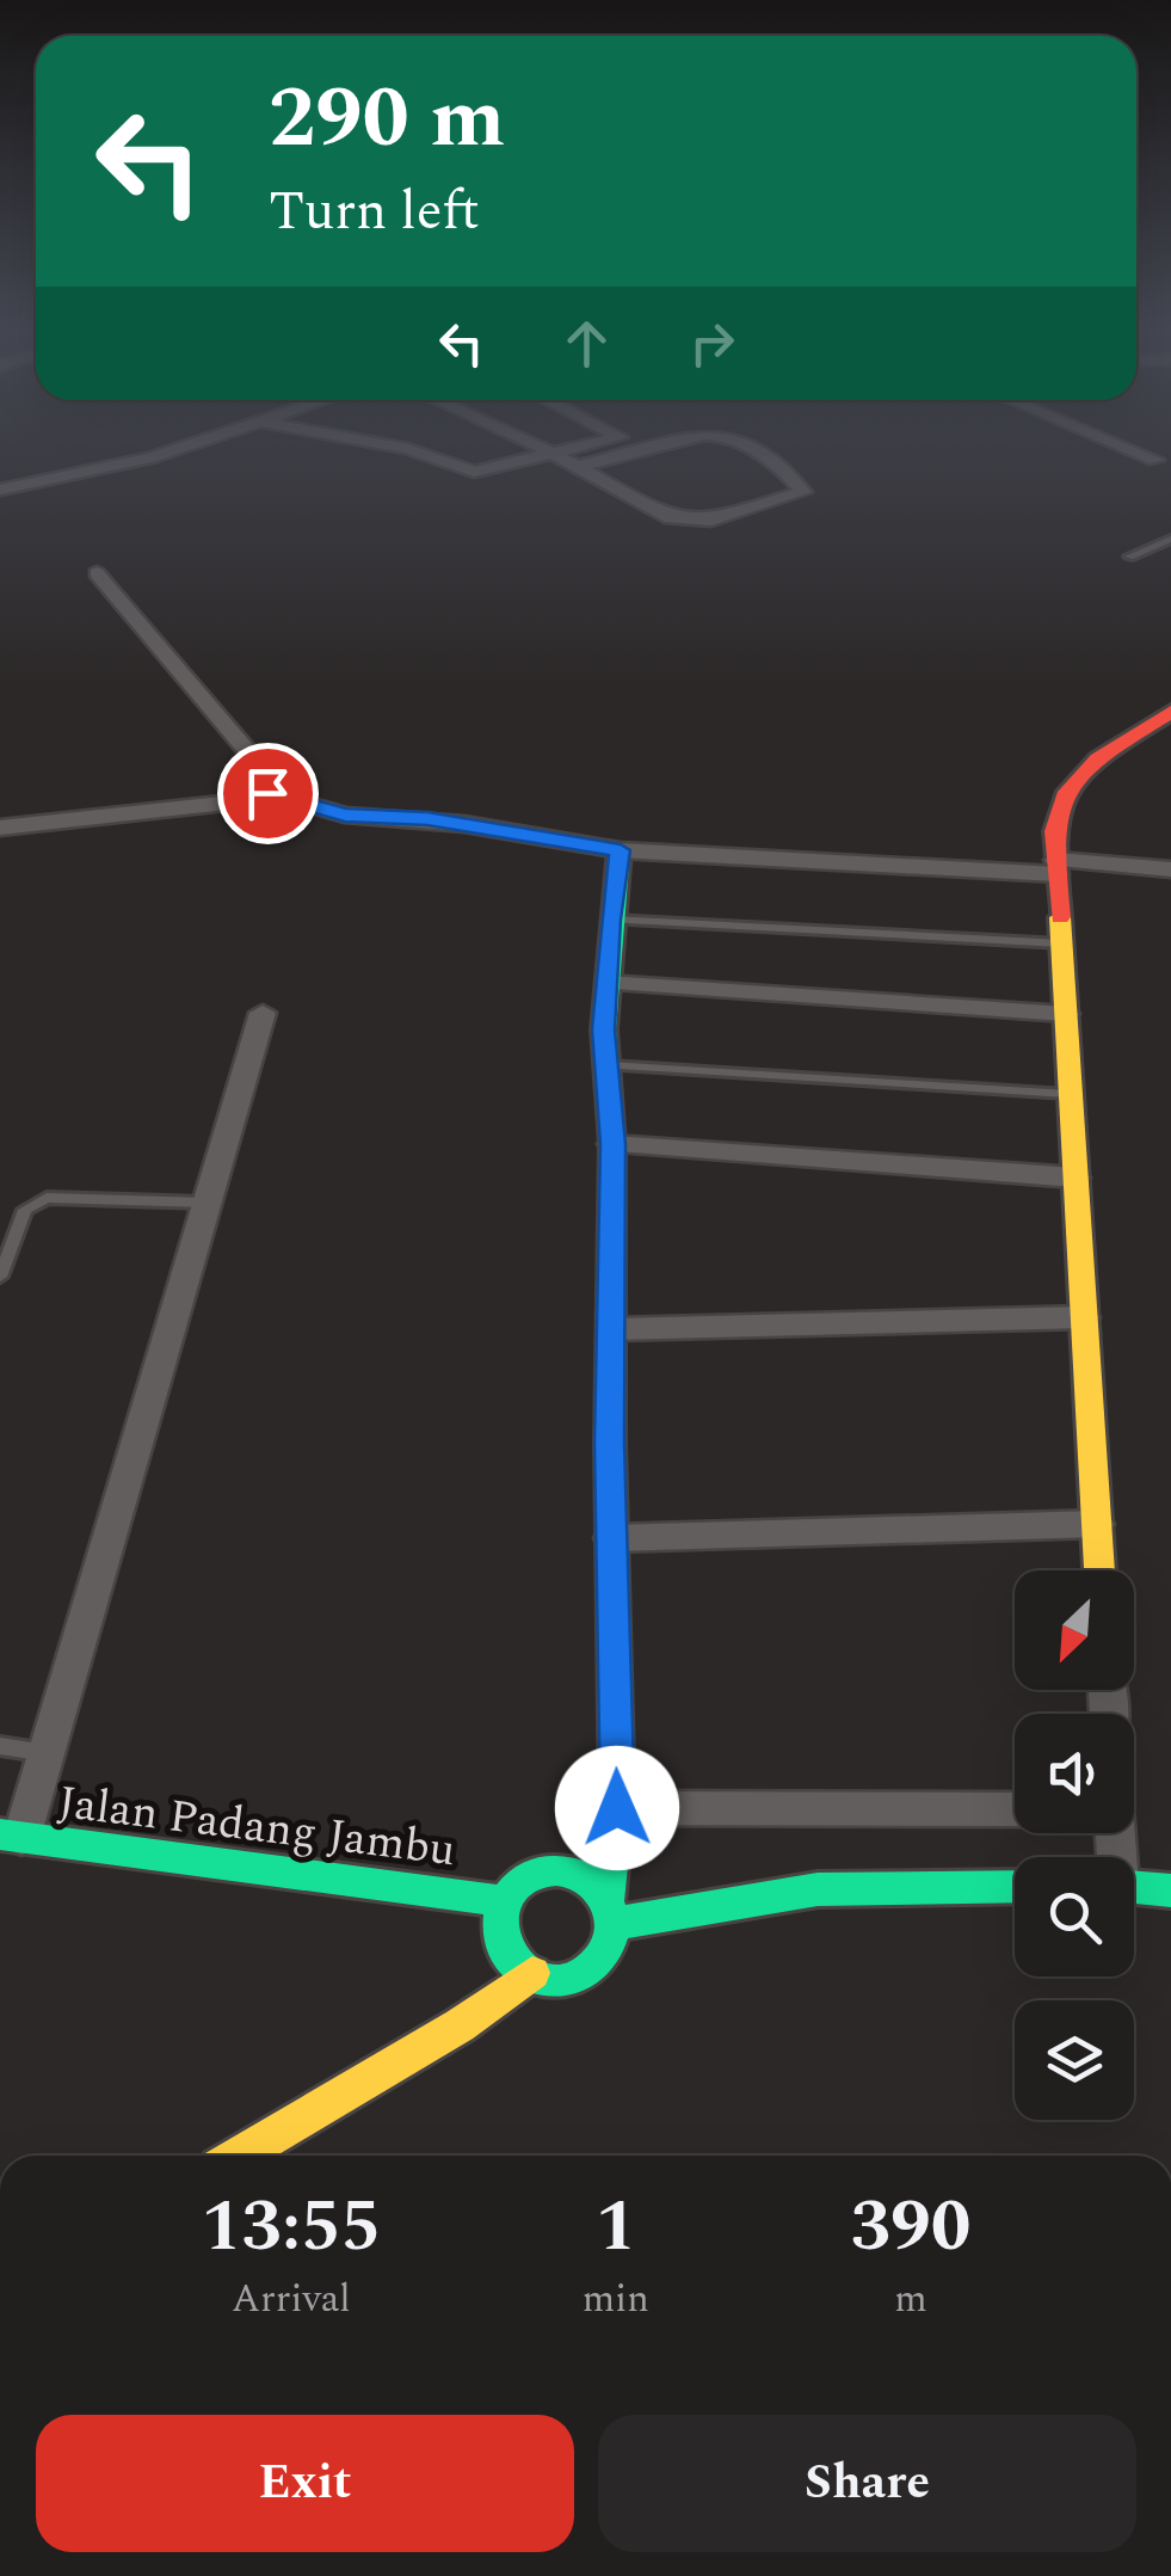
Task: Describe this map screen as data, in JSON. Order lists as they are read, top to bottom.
{
  "streets": {
    "street": ["Jalan Padang Jambu"]
  },
  "north": "bottom left",
  "page": {
    "turn": ["290 m", "Turn left"],
    "eta": [
      "13:55",
      "Arrival",
      "1",
      "min",
      "390",
      "m"
    ],
    "buttons": ["Exit", "Share"]
  }
}
